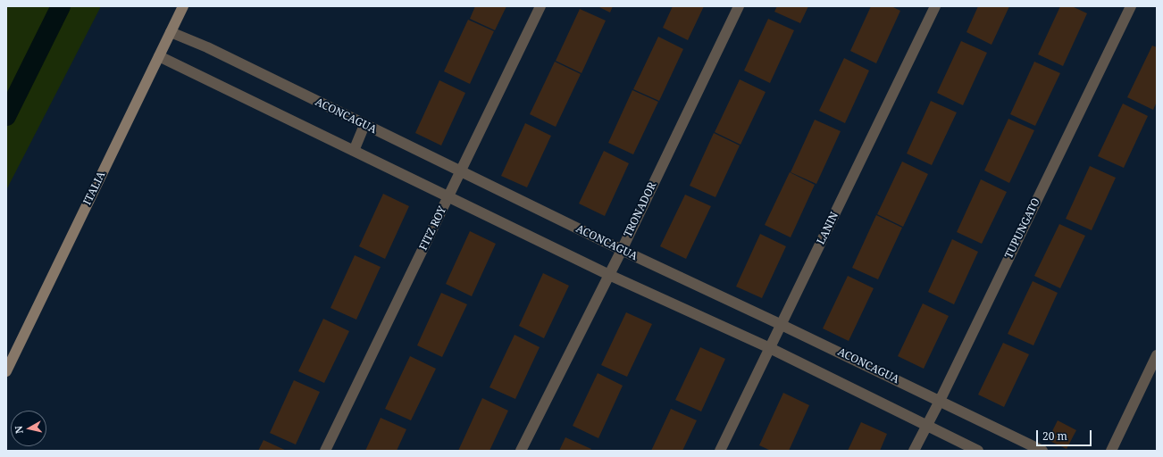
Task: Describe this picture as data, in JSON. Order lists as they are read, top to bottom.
{
  "streets": {
    "street": [
      "ACONCAGUA",
      "ITALIA",
      "TRONADOR",
      "FITZ ROY",
      "LANIN",
      "TUPUNGATO"
    ]
  },
  "crossings": [
    ["ACONCAGUA", "ITALIA"],
    ["ACONCAGUA", "TRONADOR"],
    ["ACONCAGUA", "FITZ ROY"],
    ["ACONCAGUA", "LANIN"],
    ["ACONCAGUA", "TUPUNGATO"]
  ],
  "scale_bar": "20 m",
  "north": "left"
}
